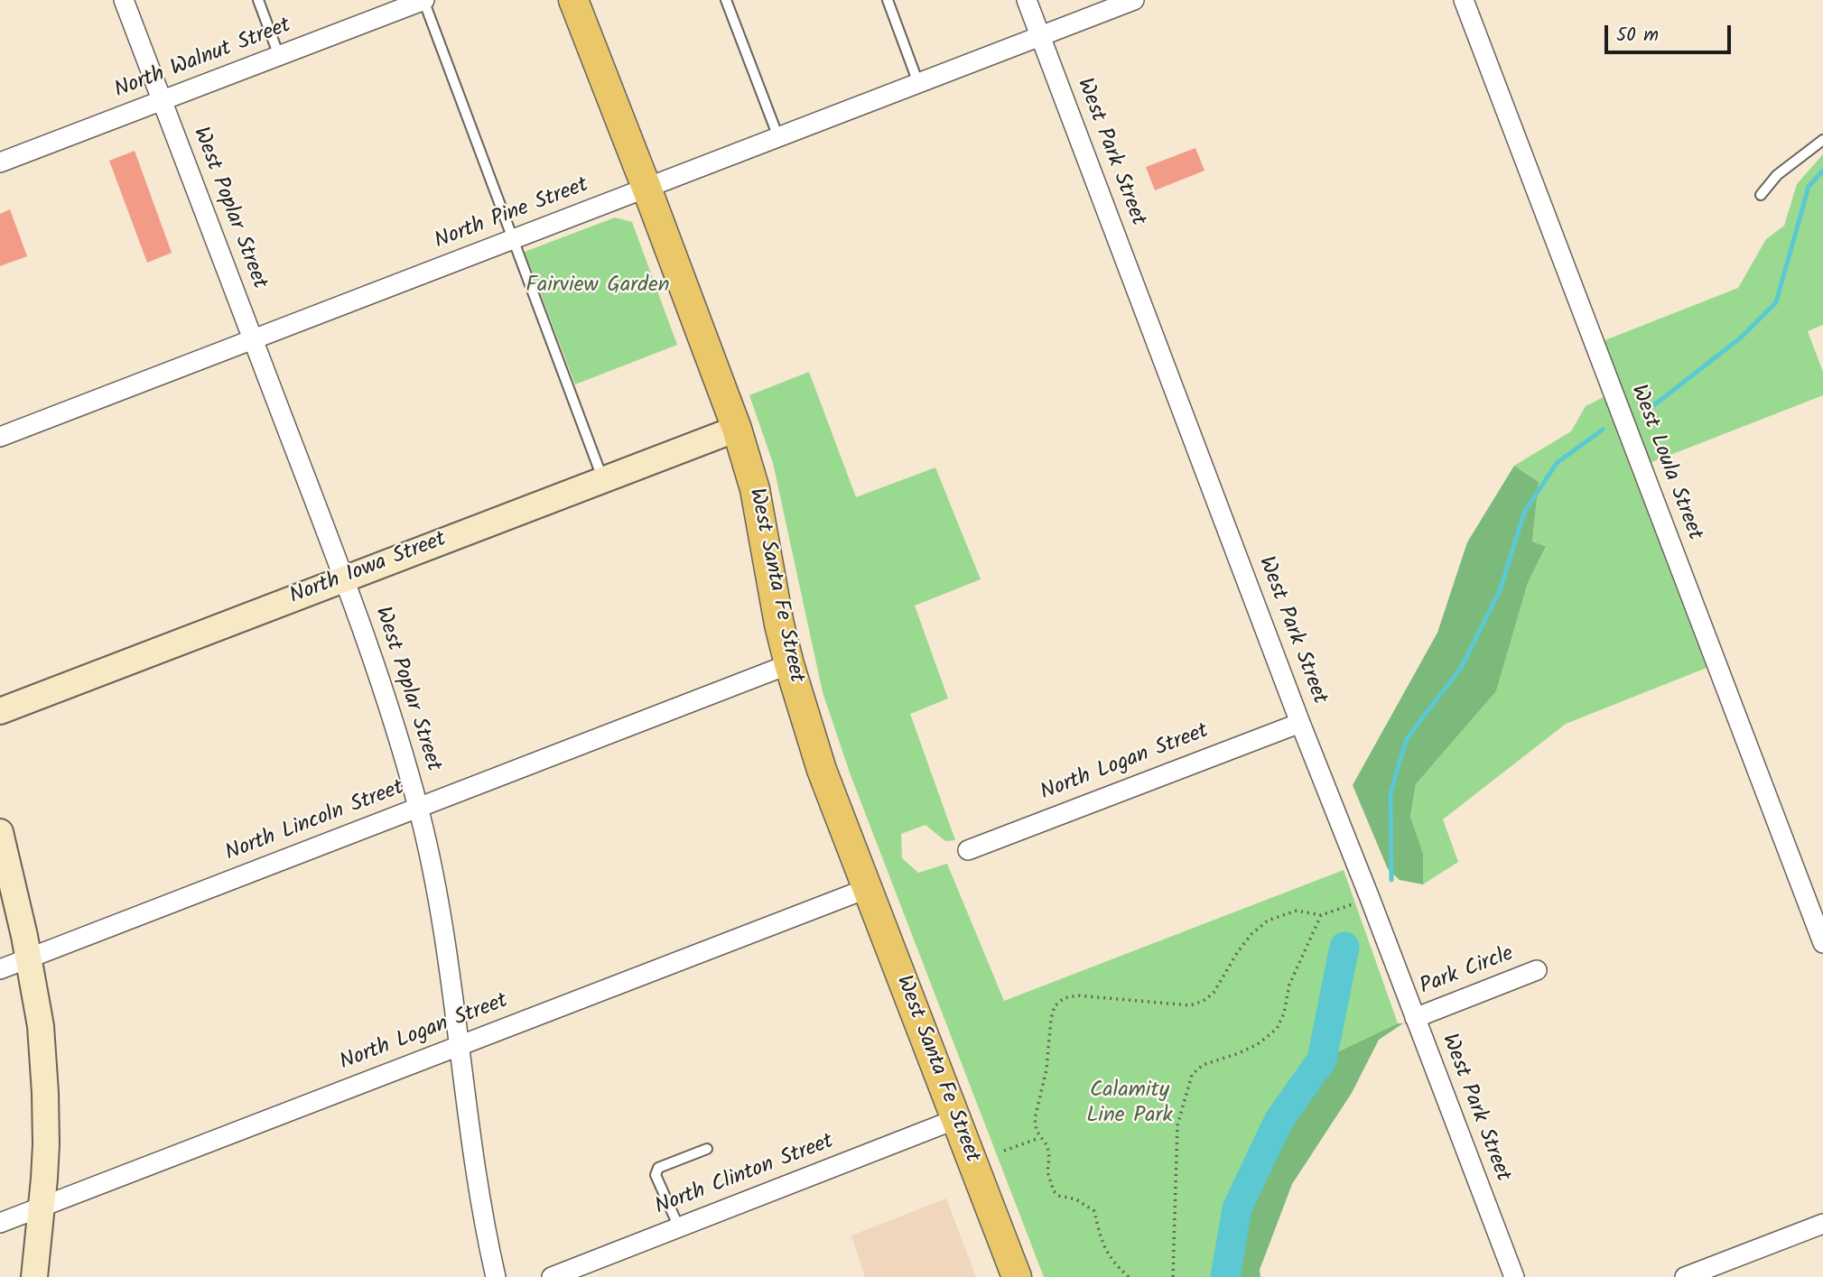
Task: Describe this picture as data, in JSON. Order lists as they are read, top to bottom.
{
  "streets": {
    "main road": ["West Santa Fe Street"],
    "street": [
      "North Walnut Street",
      "West Park Street",
      "West Poplar Street",
      "North Pine Street",
      "West Loula Street",
      "North Iowa Street",
      "North Logan Street",
      "North Lincoln Street",
      "Park Circle",
      "North Clinton Street"
    ]
  },
  "crossings": [
    ["North Walnut Street", "West Poplar Street"],
    ["West Park Street", "North Pine Street"],
    ["West Park Street", "North Logan Street"],
    ["West Park Street", "Park Circle"],
    ["West Poplar Street", "North Pine Street"],
    ["West Poplar Street", "North Iowa Street"],
    ["West Poplar Street", "North Logan Street"],
    ["West Poplar Street", "North Lincoln Street"],
    ["North Pine Street", "West Santa Fe Street"],
    ["North Iowa Street", "West Santa Fe Street"],
    ["West Santa Fe Street", "North Logan Street"],
    ["West Santa Fe Street", "North Lincoln Street"],
    ["West Santa Fe Street", "North Clinton Street"]
  ],
  "parks": ["Fairview Garden", "Calamity Line Park"],
  "scale_bar": "50 m"
}
